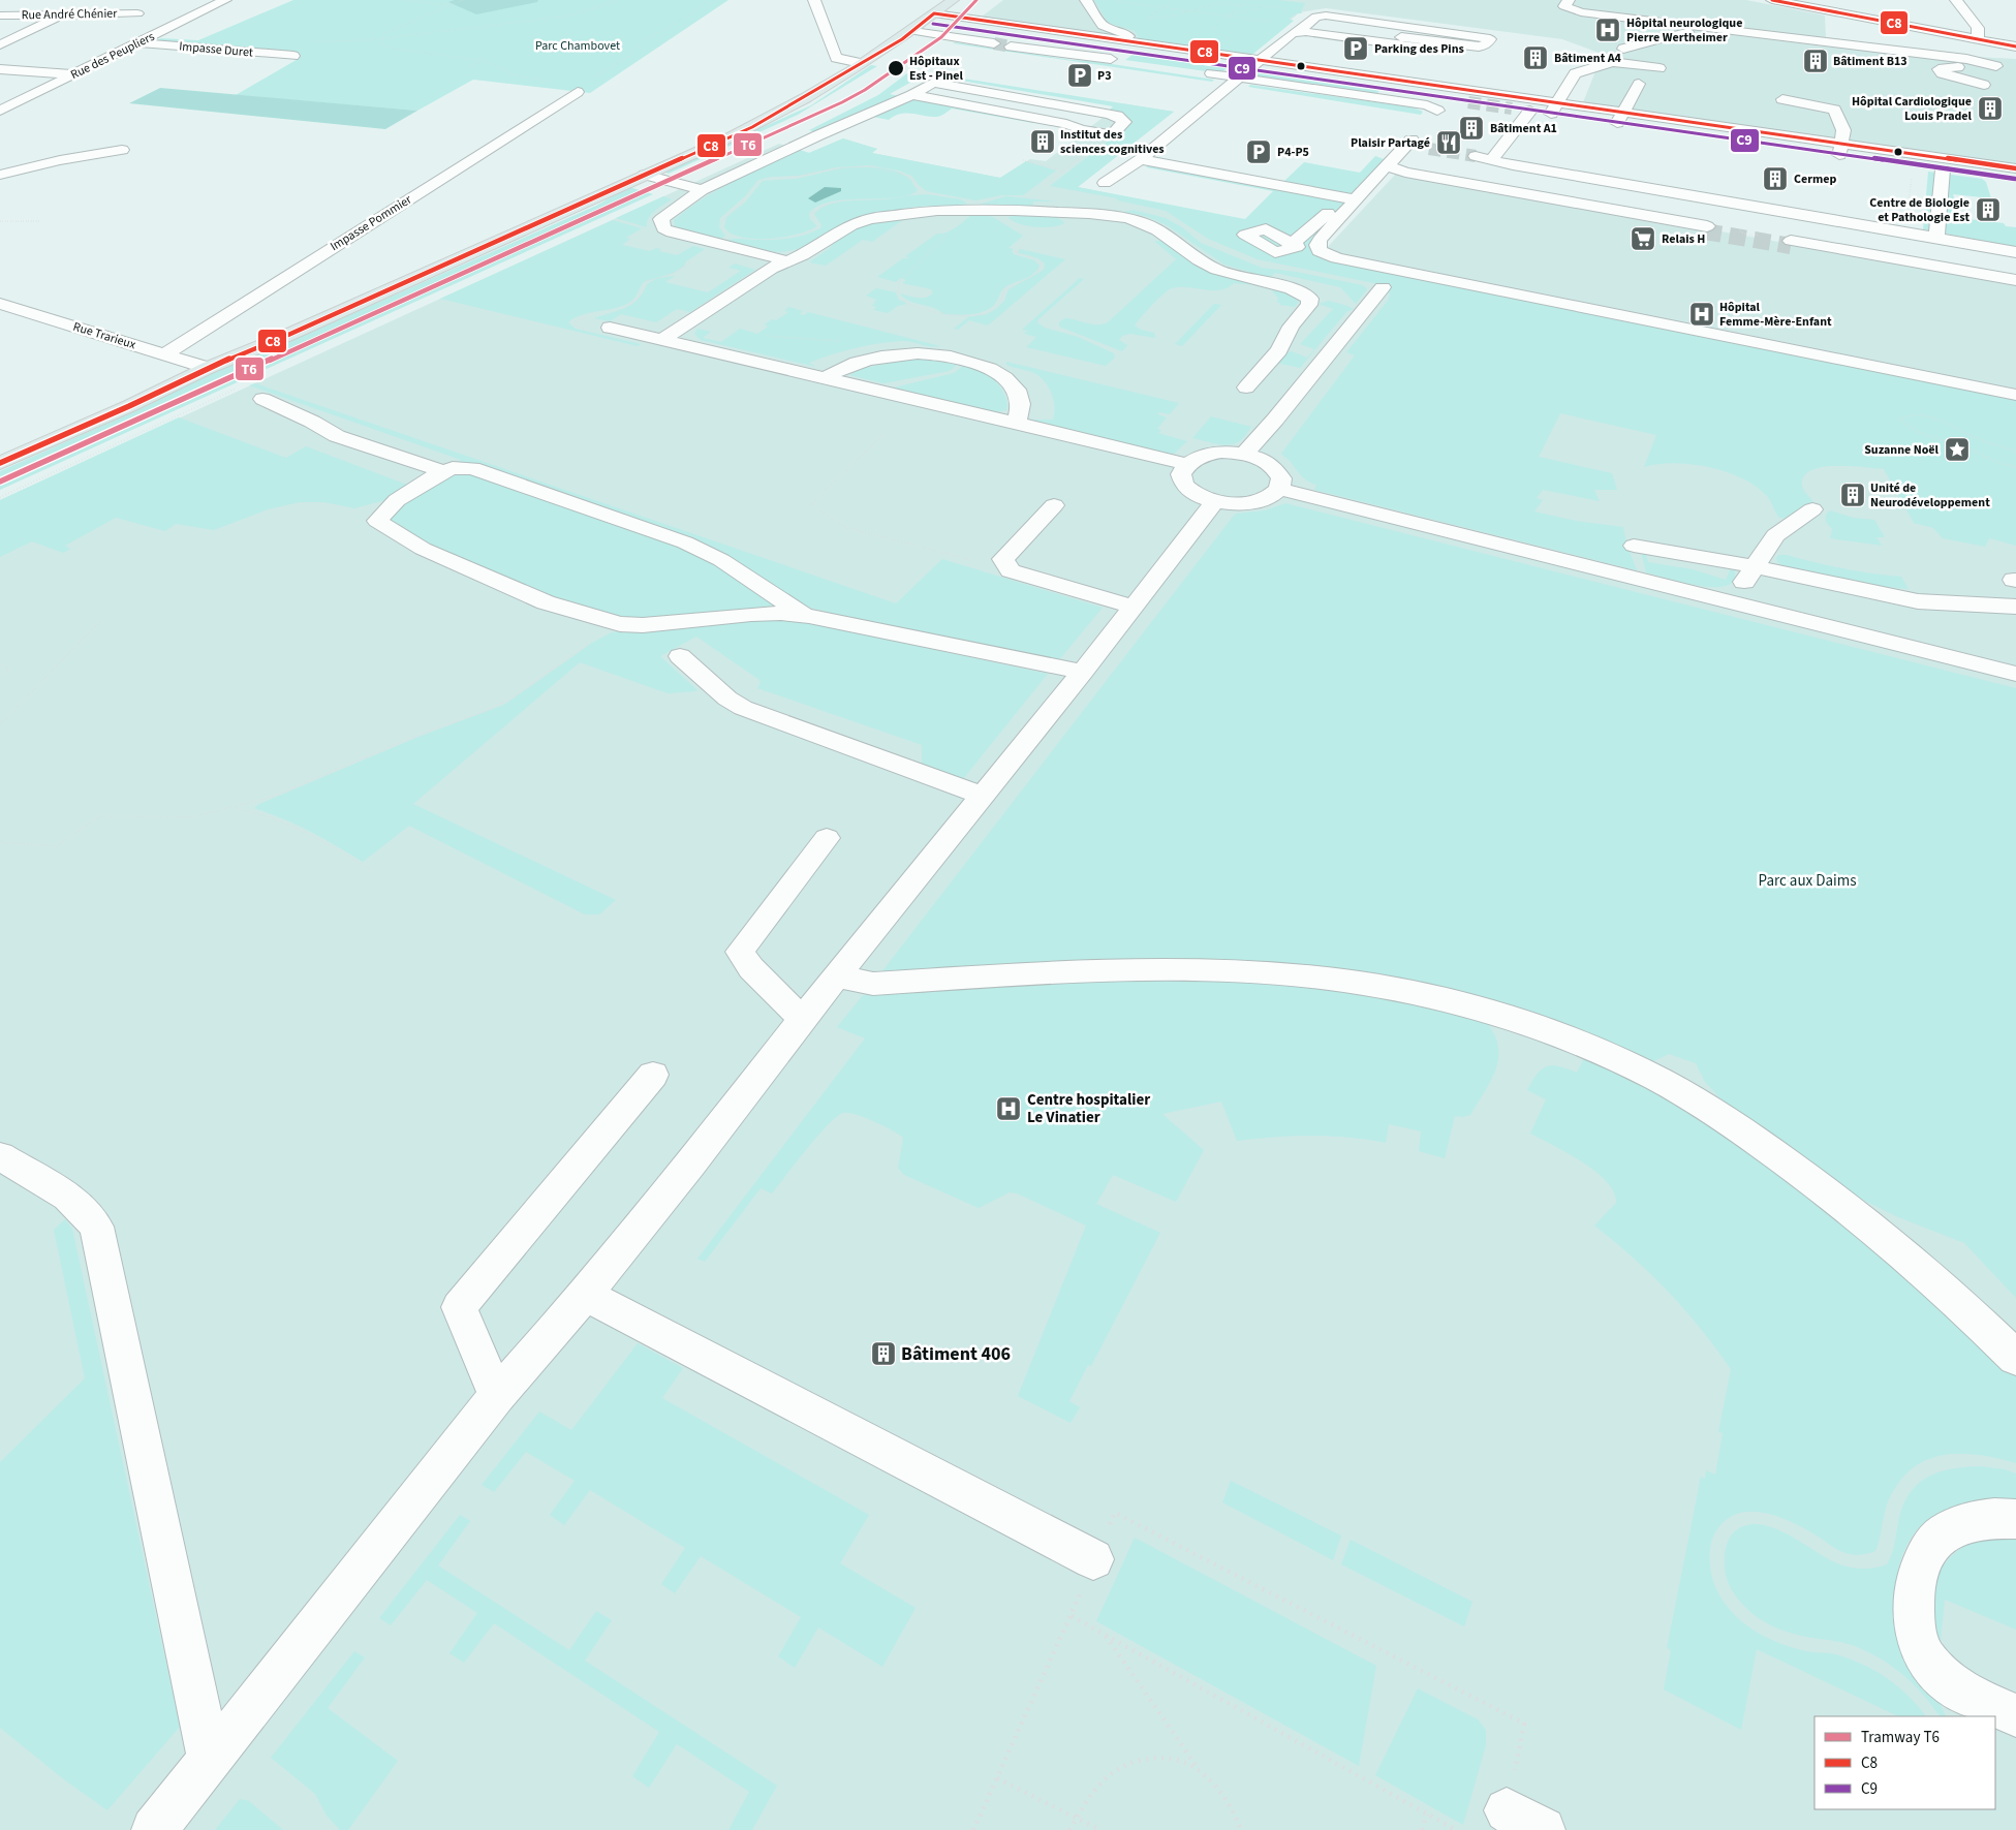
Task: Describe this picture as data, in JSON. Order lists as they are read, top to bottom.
{
  "streets": {
    "street": [
      "Rue André Chénier",
      "Impasse Duret",
      "Rue des Peupliers",
      "Impasse Pommier",
      "Rue Trarieux"
    ]
  },
  "crossings": [
    ["Impasse Duret", "Rue des Peupliers"],
    ["Impasse Pommier", "Rue Trarieux"]
  ],
  "parks": ["Parc Chambovet", "Parc aux Daims"],
  "places": {
    "hospital": ["Hôpital neurologique Pierre Wertheimer", "Hôpital Femme-Mère-Enfant", "Centre hospitalier Le Vinatier"],
    "parking": ["Parking des Pins", "P3", "P4-P5"],
    "building": [
      "Bâtiment A4",
      "Bâtiment B13",
      "Hôpital Cardiologique Louis Pradel",
      "Bâtiment A1",
      "Institut des sciences cognitives",
      "Cermep",
      "Centre de Biologie et Pathologie Est",
      "Unité de Neurodéveloppement",
      "Bâtiment 406"
    ],
    "other": ["Hôpitaux Est - Pinel"],
    "restaurant": ["Plaisir Partagé"],
    "supermarket": ["Relais H"],
    "place": ["Suzanne Noël"]
  },
  "lines": ["tram line T6", "transit line C8", "transit line C9"],
  "legend": ["Tramway T6", "C8", "C9"]
}
